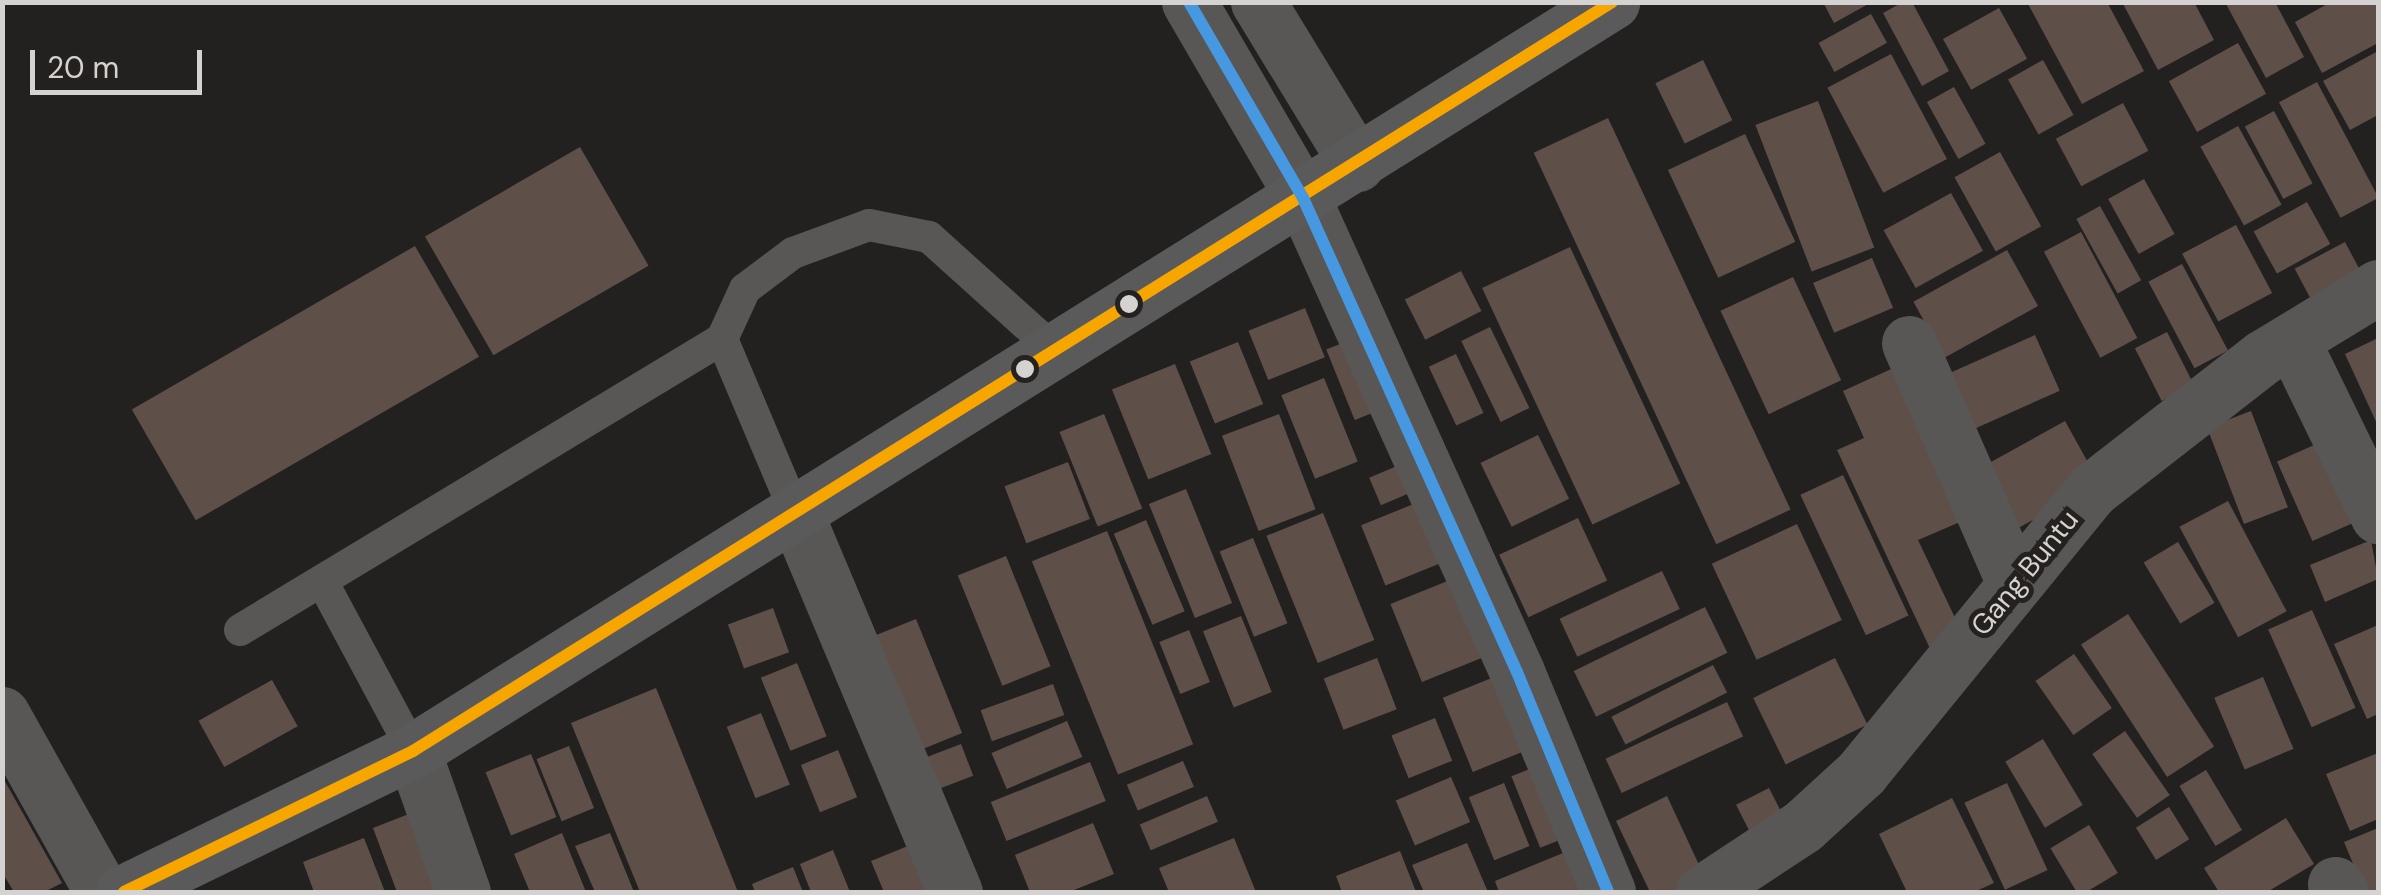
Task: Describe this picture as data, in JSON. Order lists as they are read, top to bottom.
{
  "streets": {
    "street": ["Gang Buntu"]
  },
  "scale_bar": "20 m"
}
